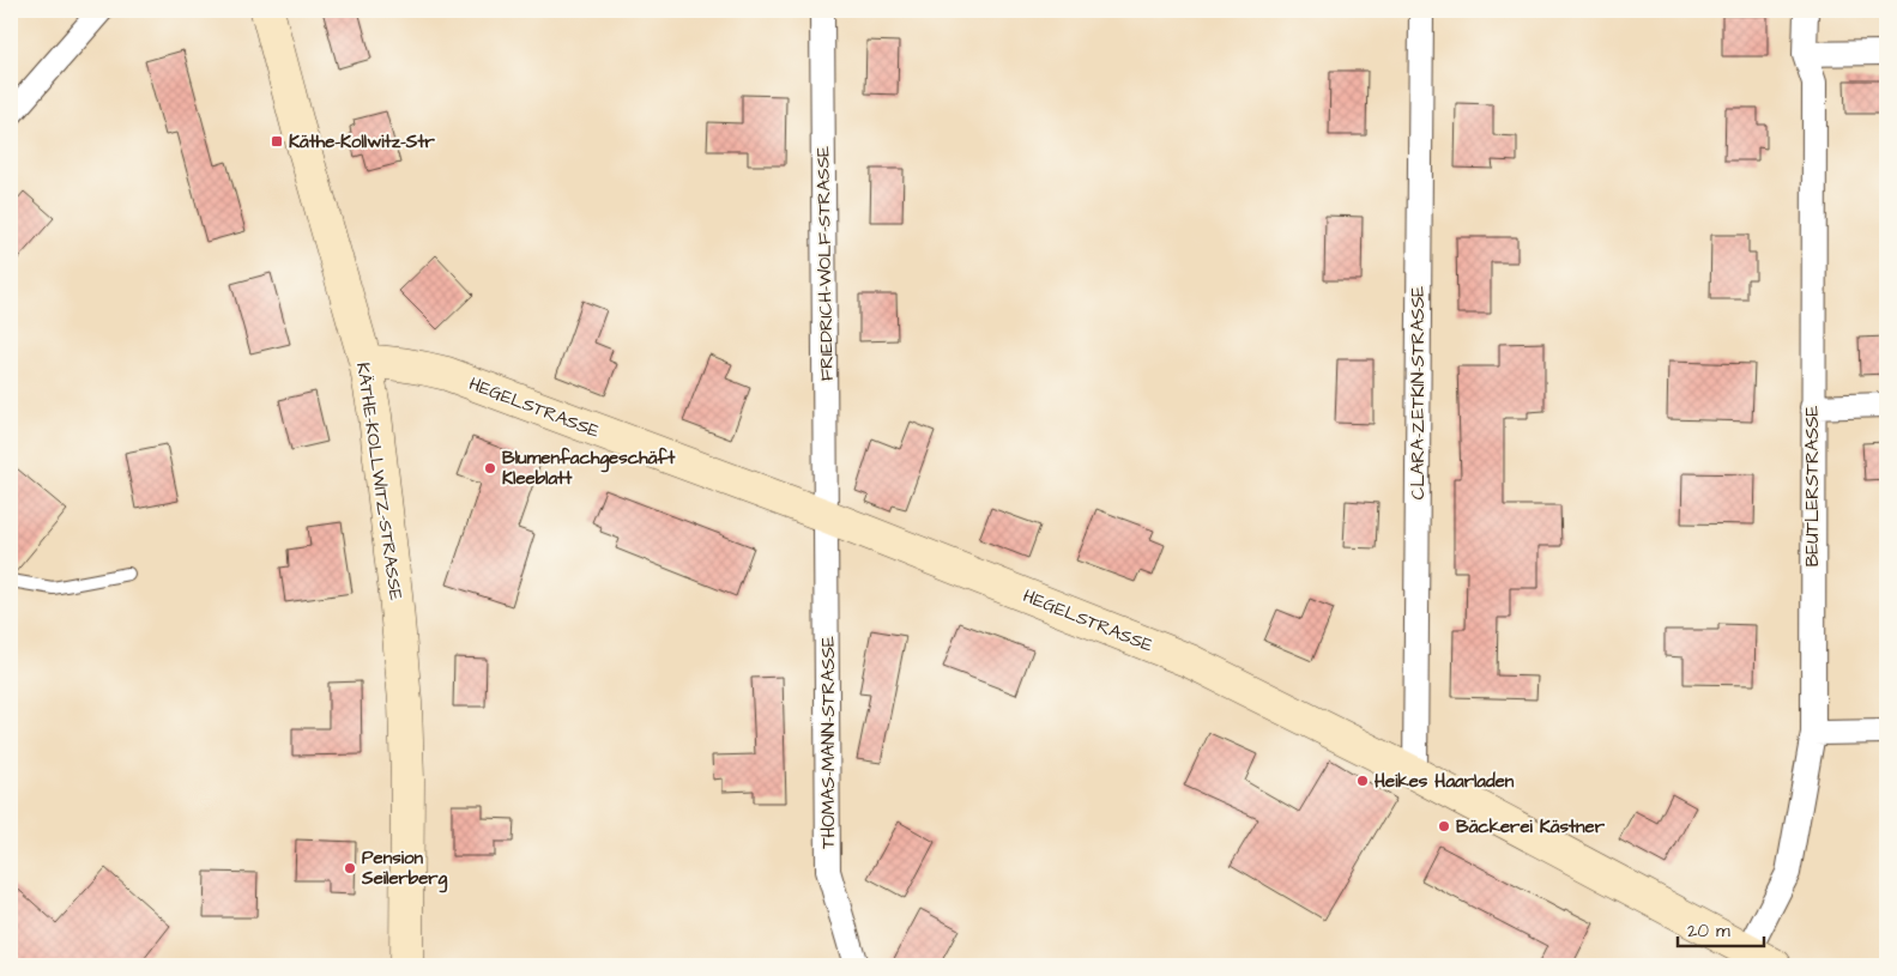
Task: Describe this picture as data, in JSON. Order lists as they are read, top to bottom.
{
  "streets": {
    "street": [
      "FRIEDRICH-WOLF-STRASSE",
      "CLARA-ZETKIN-STRASSE",
      "HEGELSTRASSE",
      "KÄTHE-KOLLWITZ-STRASSE",
      "BEUTLERSTRASSE",
      "THOMAS-MANN-STRASSE"
    ]
  },
  "crossings": [
    ["FRIEDRICH-WOLF-STRASSE", "HEGELSTRASSE"],
    ["FRIEDRICH-WOLF-STRASSE", "THOMAS-MANN-STRASSE"],
    ["CLARA-ZETKIN-STRASSE", "HEGELSTRASSE"],
    ["HEGELSTRASSE", "KÄTHE-KOLLWITZ-STRASSE"],
    ["HEGELSTRASSE", "BEUTLERSTRASSE"],
    ["HEGELSTRASSE", "THOMAS-MANN-STRASSE"]
  ],
  "places": {
    "transit": ["Käthe-Kollwitz-Str"],
    "other": [
      "Blumenfachgeschäft Kleeblatt",
      "Heikes Haarladen",
      "Bäckerei Kästner",
      "Pension Seilerberg"
    ]
  },
  "scale_bar": "20 m"
}
